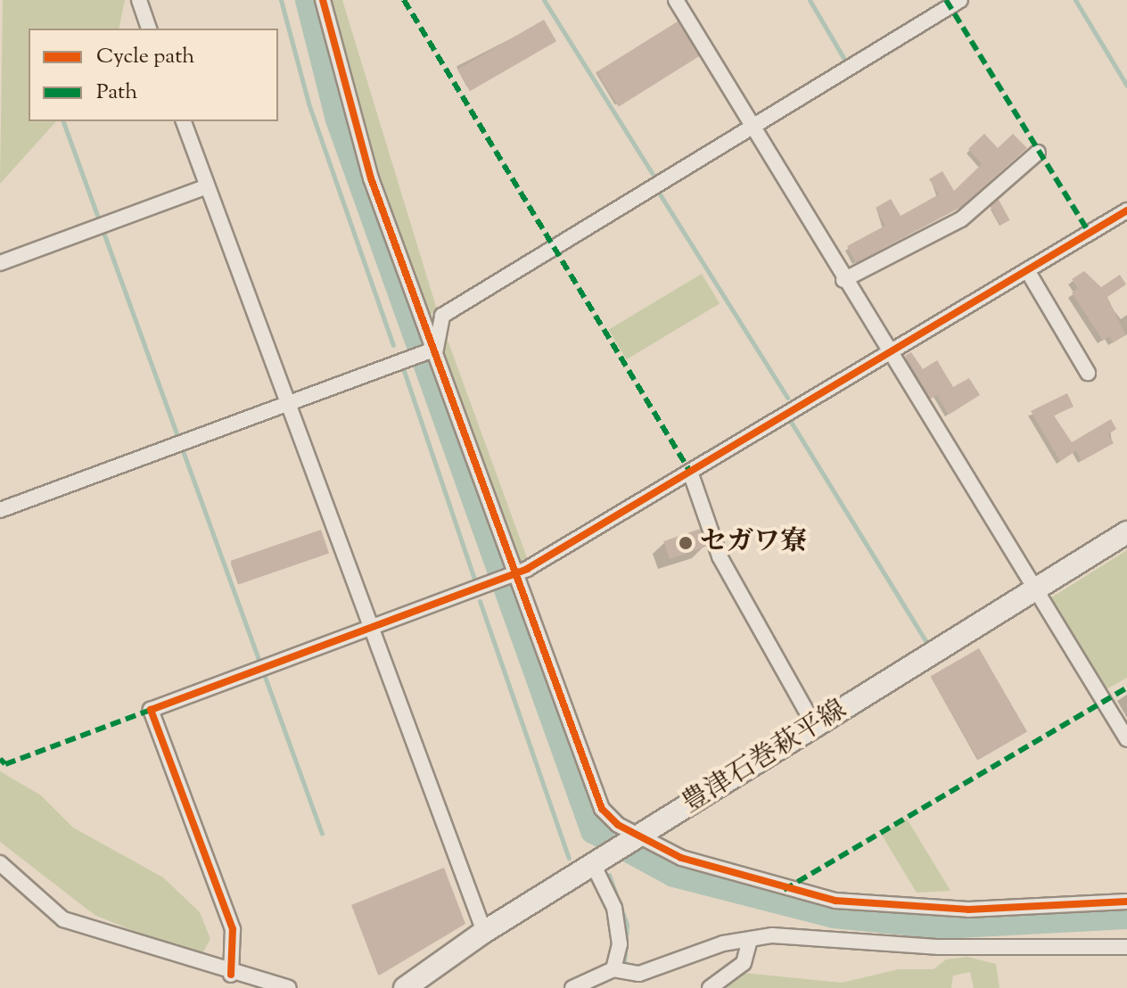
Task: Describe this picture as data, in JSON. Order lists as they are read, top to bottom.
{
  "streets": {
    "main road": ["豊津石巻萩平線"]
  },
  "places": ["セガワ寮"],
  "legend": ["Cycle path", "Path"]
}
